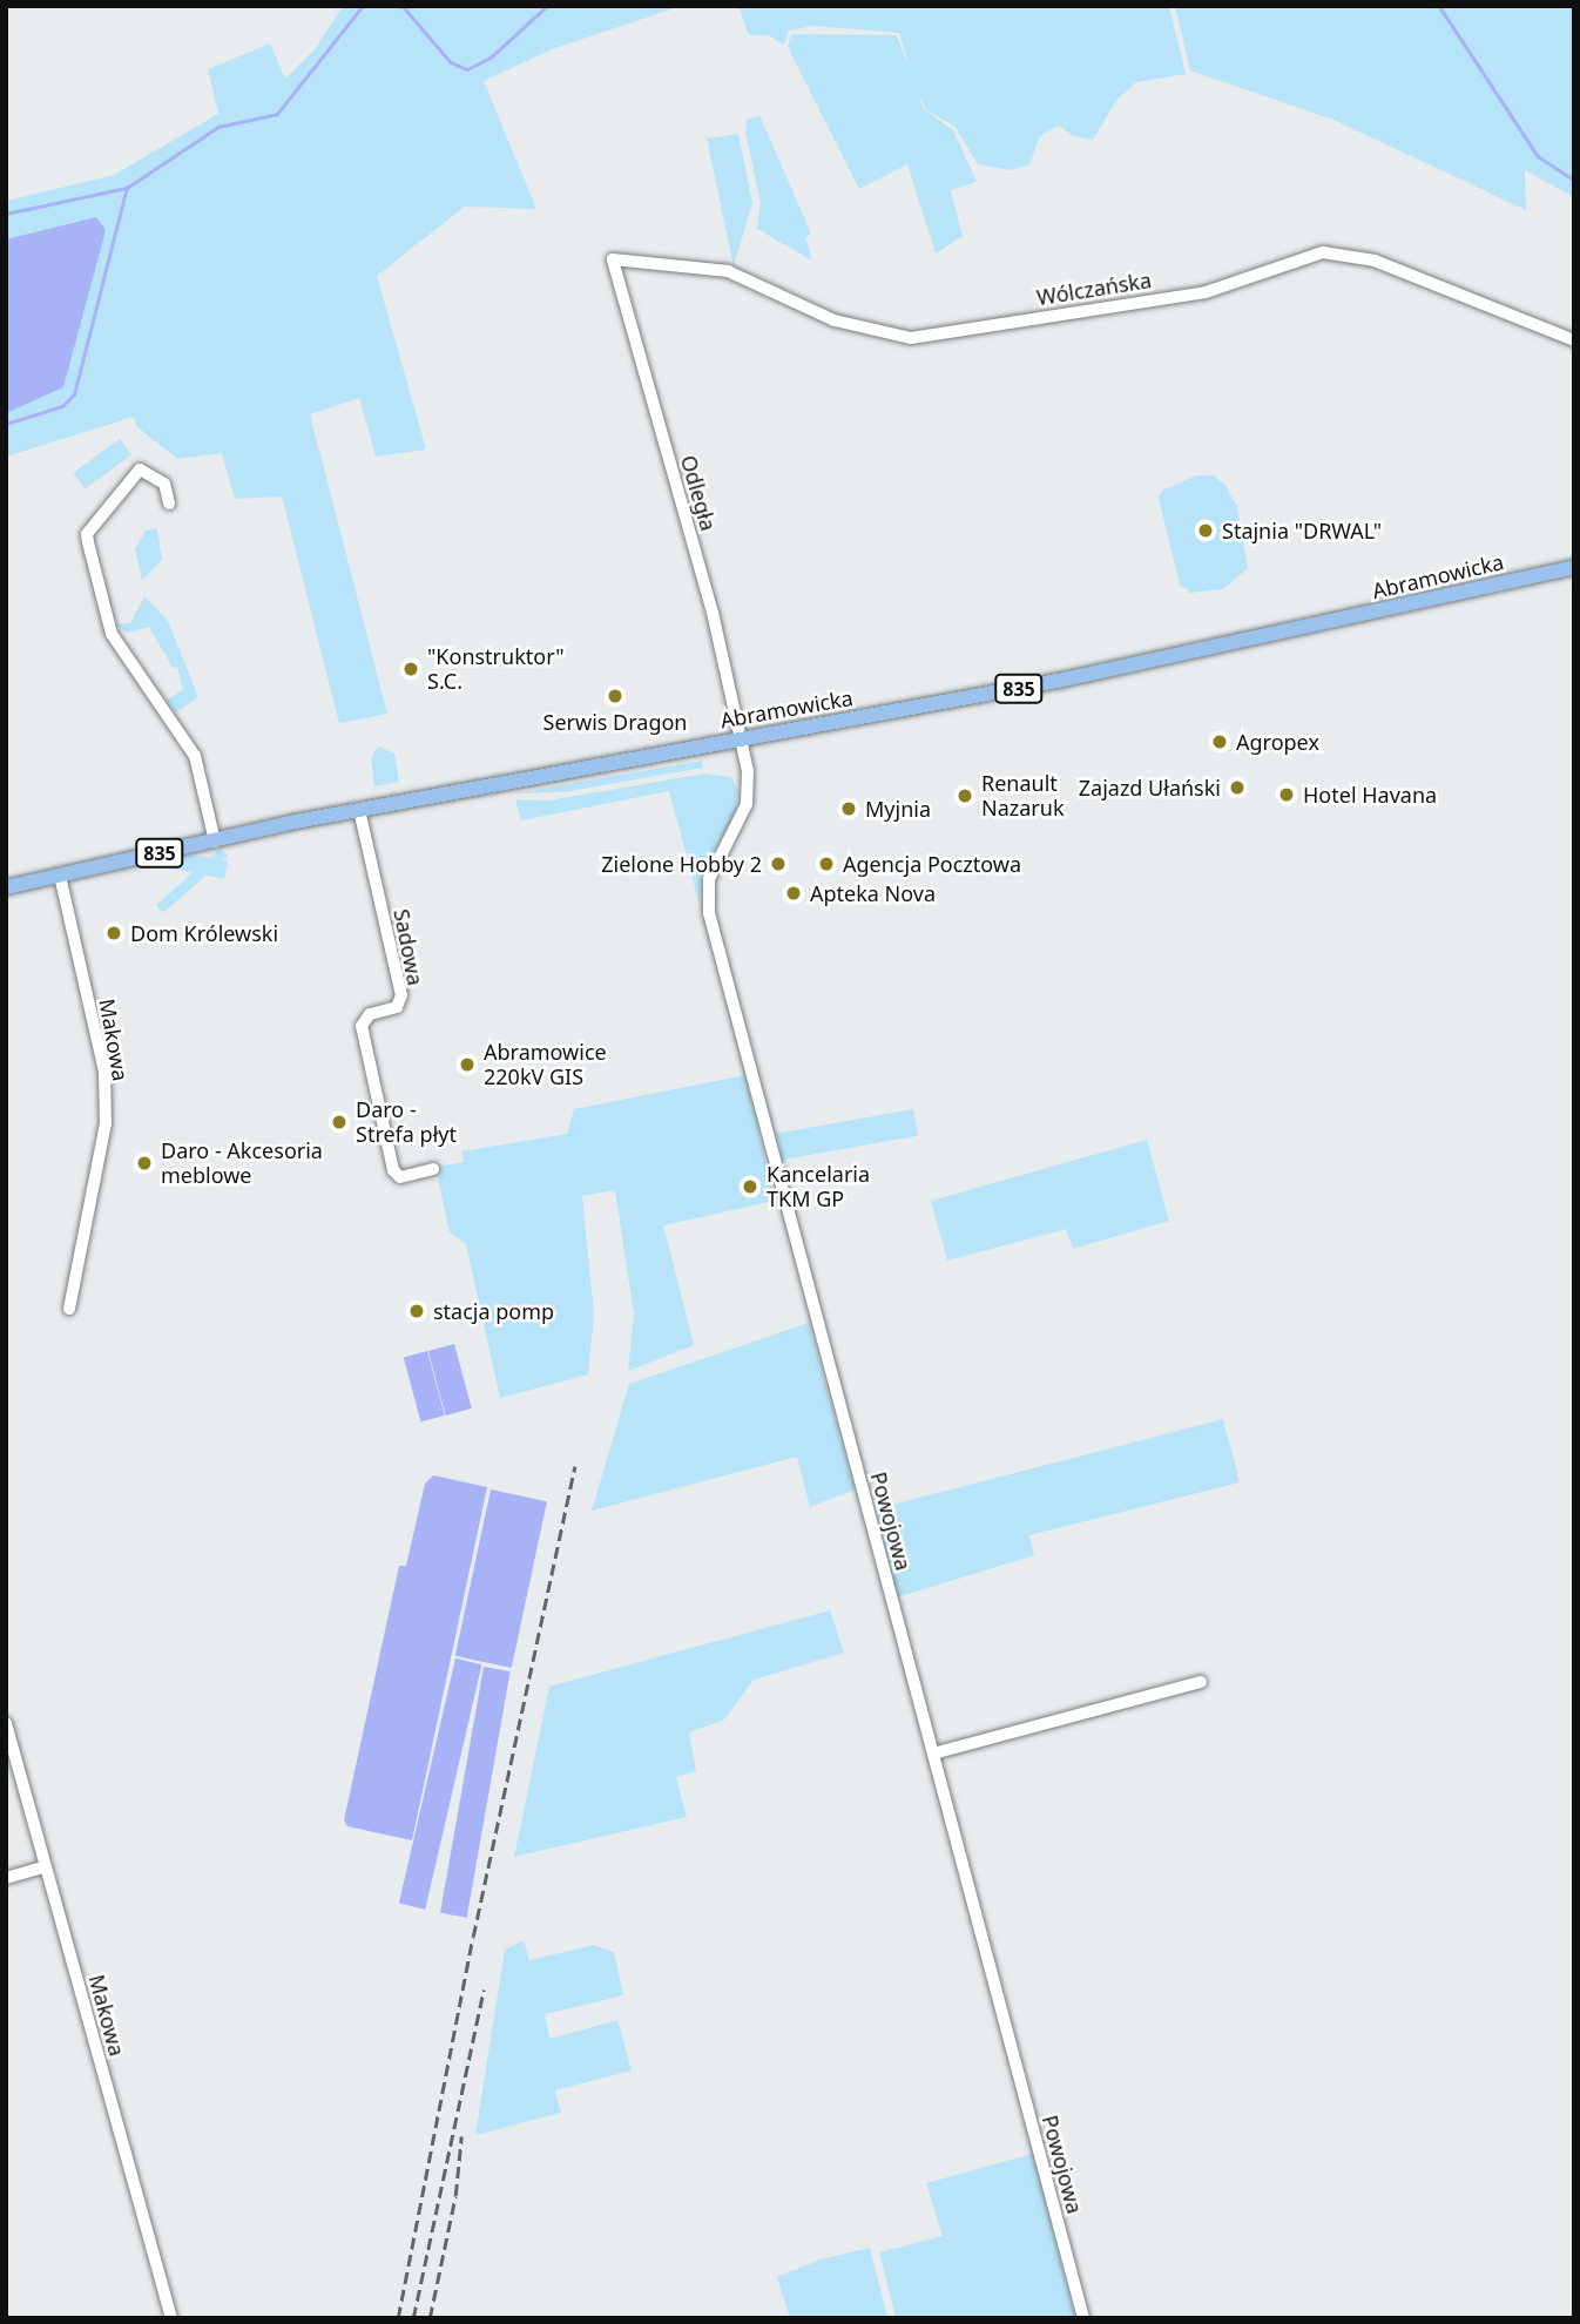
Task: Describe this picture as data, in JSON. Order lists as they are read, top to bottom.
{
  "streets": {
    "main road": ["Abramowicka", "835"],
    "street": [
      "Wólczańska",
      "Odległa",
      "Sadowa",
      "Makowa",
      "Powojowa"
    ]
  },
  "crossings": [
    ["Wólczańska", "Odległa"],
    ["Odległa", "Abramowicka"],
    ["Odległa", "Powojowa"],
    ["Abramowicka", "Sadowa"],
    ["Abramowicka", "Makowa"],
    ["Abramowicka", "Powojowa"]
  ],
  "places": [
    "Stajnia \"DRWAL\"",
    "\"Konstruktor\" S.C.",
    "Serwis Dragon",
    "Agropex",
    "Zajazd Ułański",
    "Hotel Havana",
    "Renault Nazaruk",
    "Myjnia",
    "Zielone Hobby 2",
    "Agencja Pocztowa",
    "Apteka Nova",
    "Dom Królewski",
    "Abramowice 220kV GIS",
    "Daro - Strefa płyt",
    "Daro - Akcesoria meblowe",
    "Kancelaria TKM GP",
    "stacja pomp"
  ]
}
